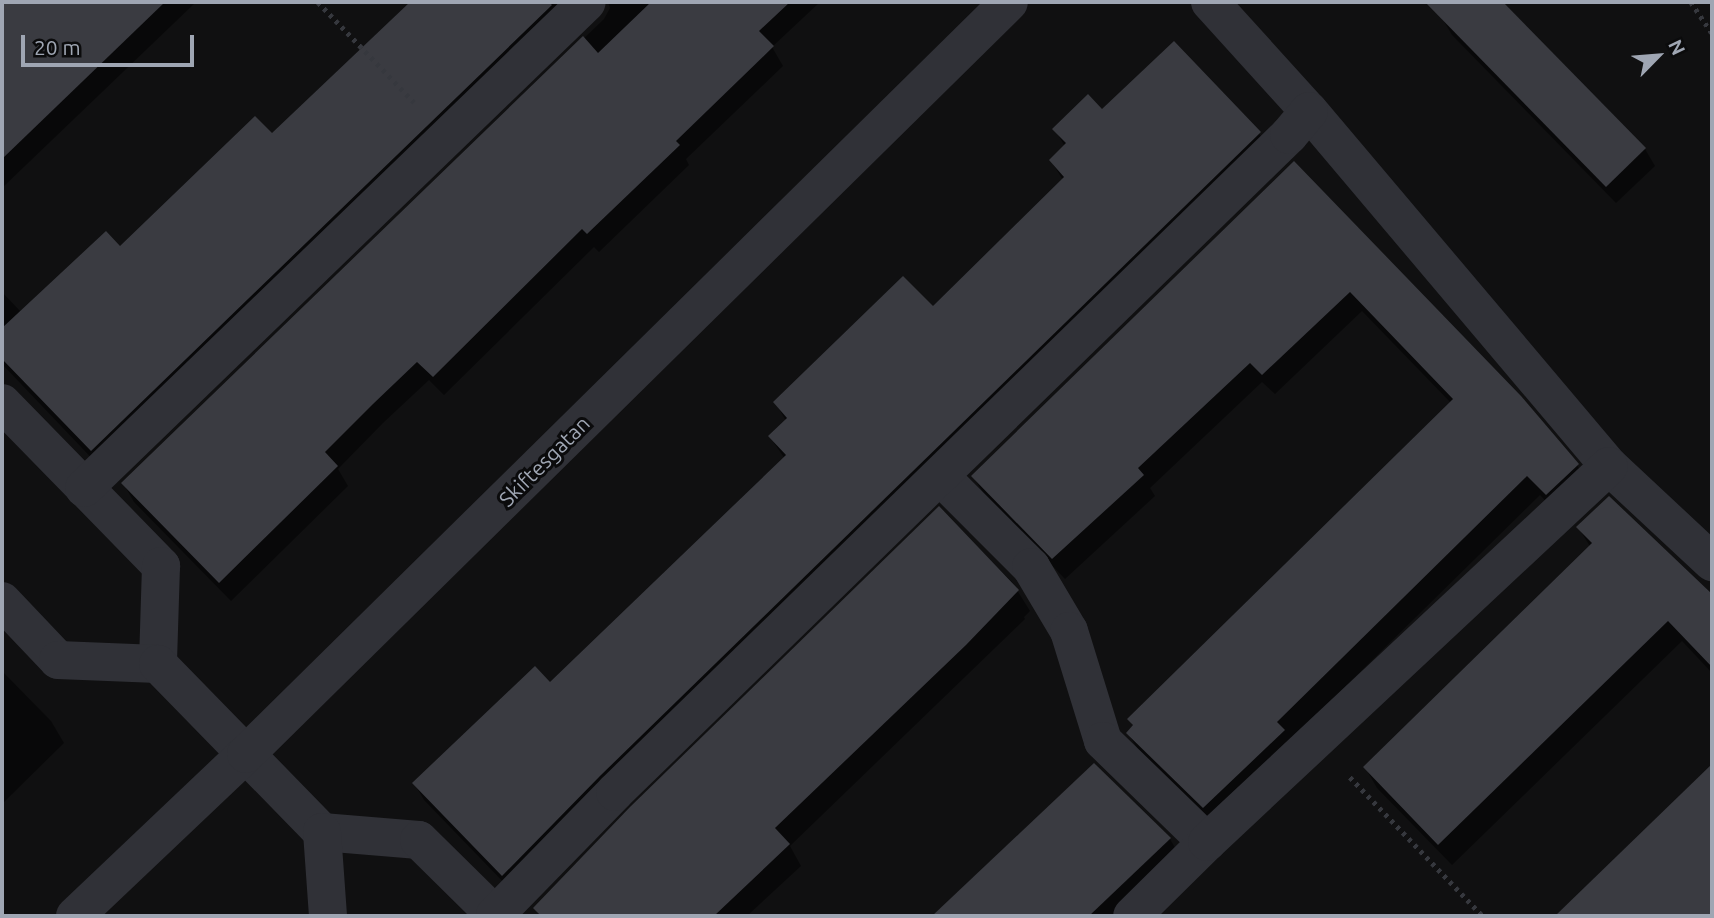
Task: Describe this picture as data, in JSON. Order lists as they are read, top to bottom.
{
  "streets": {
    "street": ["Skiftesgatan"]
  },
  "scale_bar": "20 m",
  "north": "top right"
}
